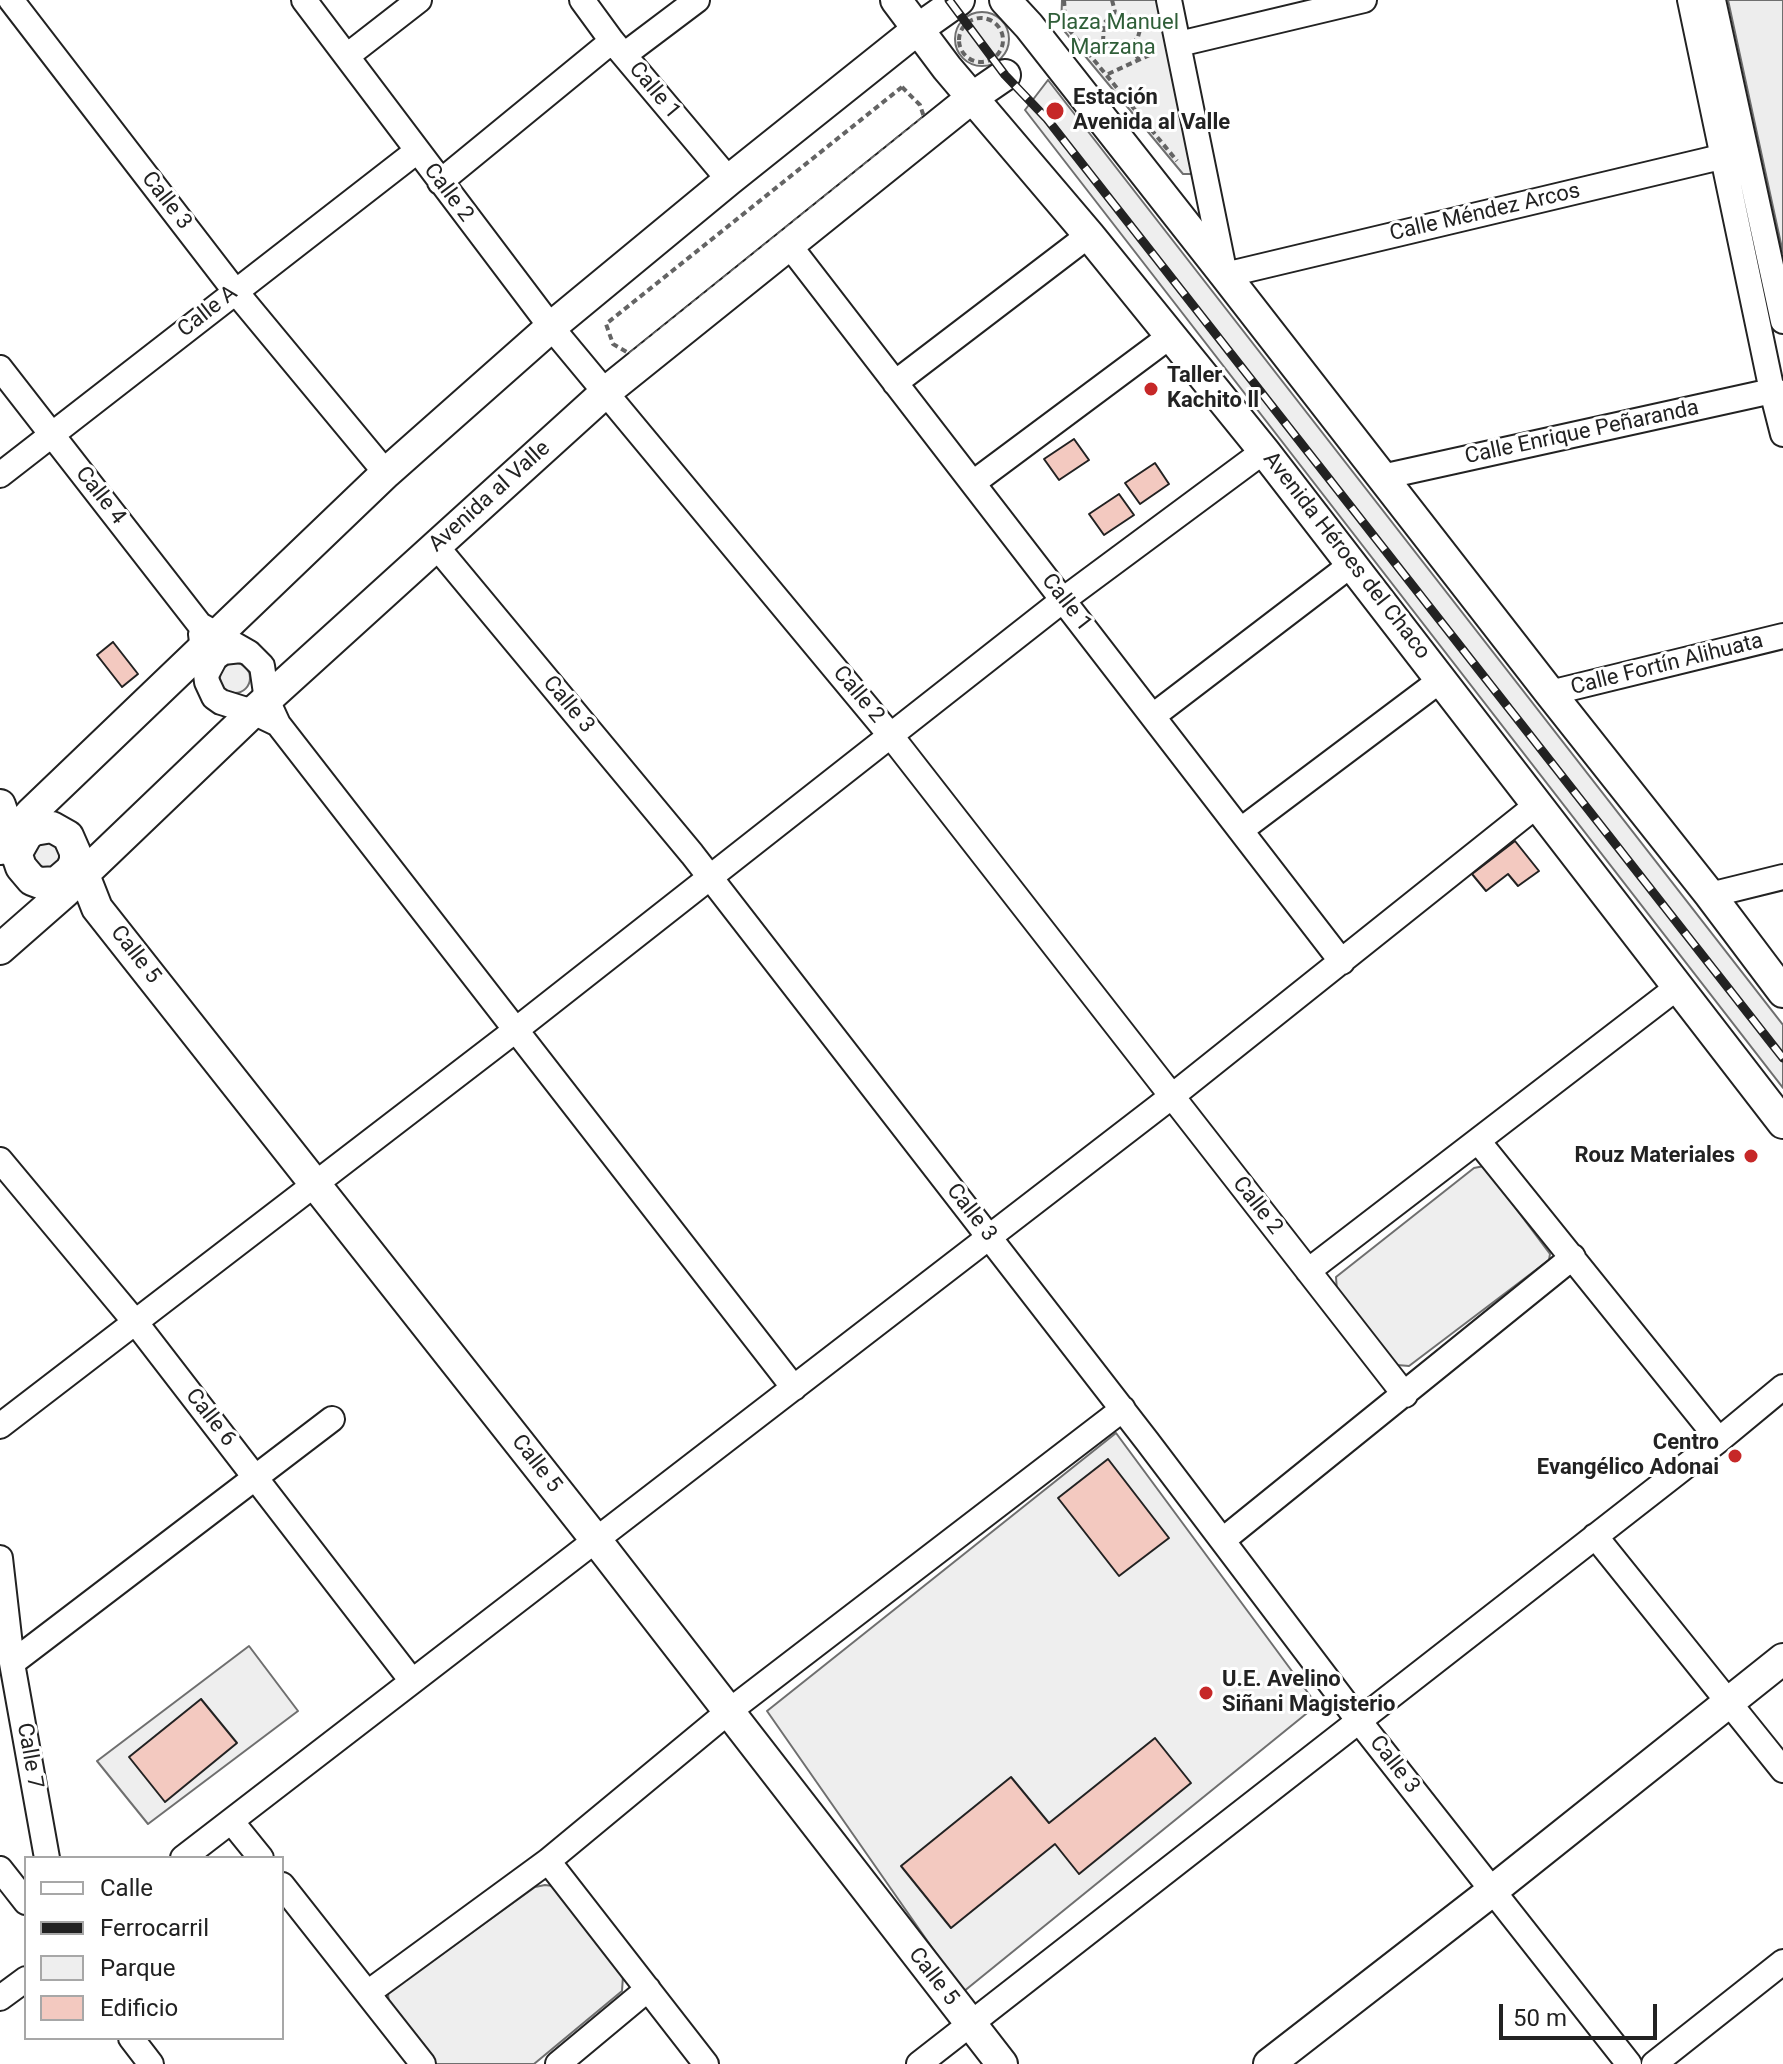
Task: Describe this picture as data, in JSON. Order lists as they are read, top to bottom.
{
  "streets": {
    "main road": ["Avenida al Valle", "Avenida Héroes del Chaco", "Calle 5"],
    "street": [
      "Calle 1",
      "Calle 2",
      "Calle 3",
      "Calle Méndez Arcos",
      "Calle A",
      "Calle Enrique Peñaranda",
      "Calle 4",
      "Calle Fortín Alihuata",
      "Calle 6",
      "Calle 7"
    ]
  },
  "crossings": [
    ["Calle 1", "Avenida al Valle"],
    ["Calle 2", "Calle A"],
    ["Calle 2", "Avenida al Valle"],
    ["Calle 3", "Calle A"],
    ["Calle 3", "Avenida al Valle"],
    ["Calle A", "Calle 4"],
    ["Avenida al Valle", "Avenida Héroes del Chaco"],
    ["Avenida al Valle", "Calle 5"]
  ],
  "parks": ["Plaza Manuel Marzana"],
  "places": [
    "Estación Avenida al Valle",
    "Taller Kachito ll",
    "Rouz Materiales",
    "Centro Evangélico Adonai",
    "U.E. Avelino Siñani Magisterio"
  ],
  "legend": [
    "Calle",
    "Ferrocarril",
    "Parque",
    "Edificio"
  ],
  "scale_bar": "50 m"
}
